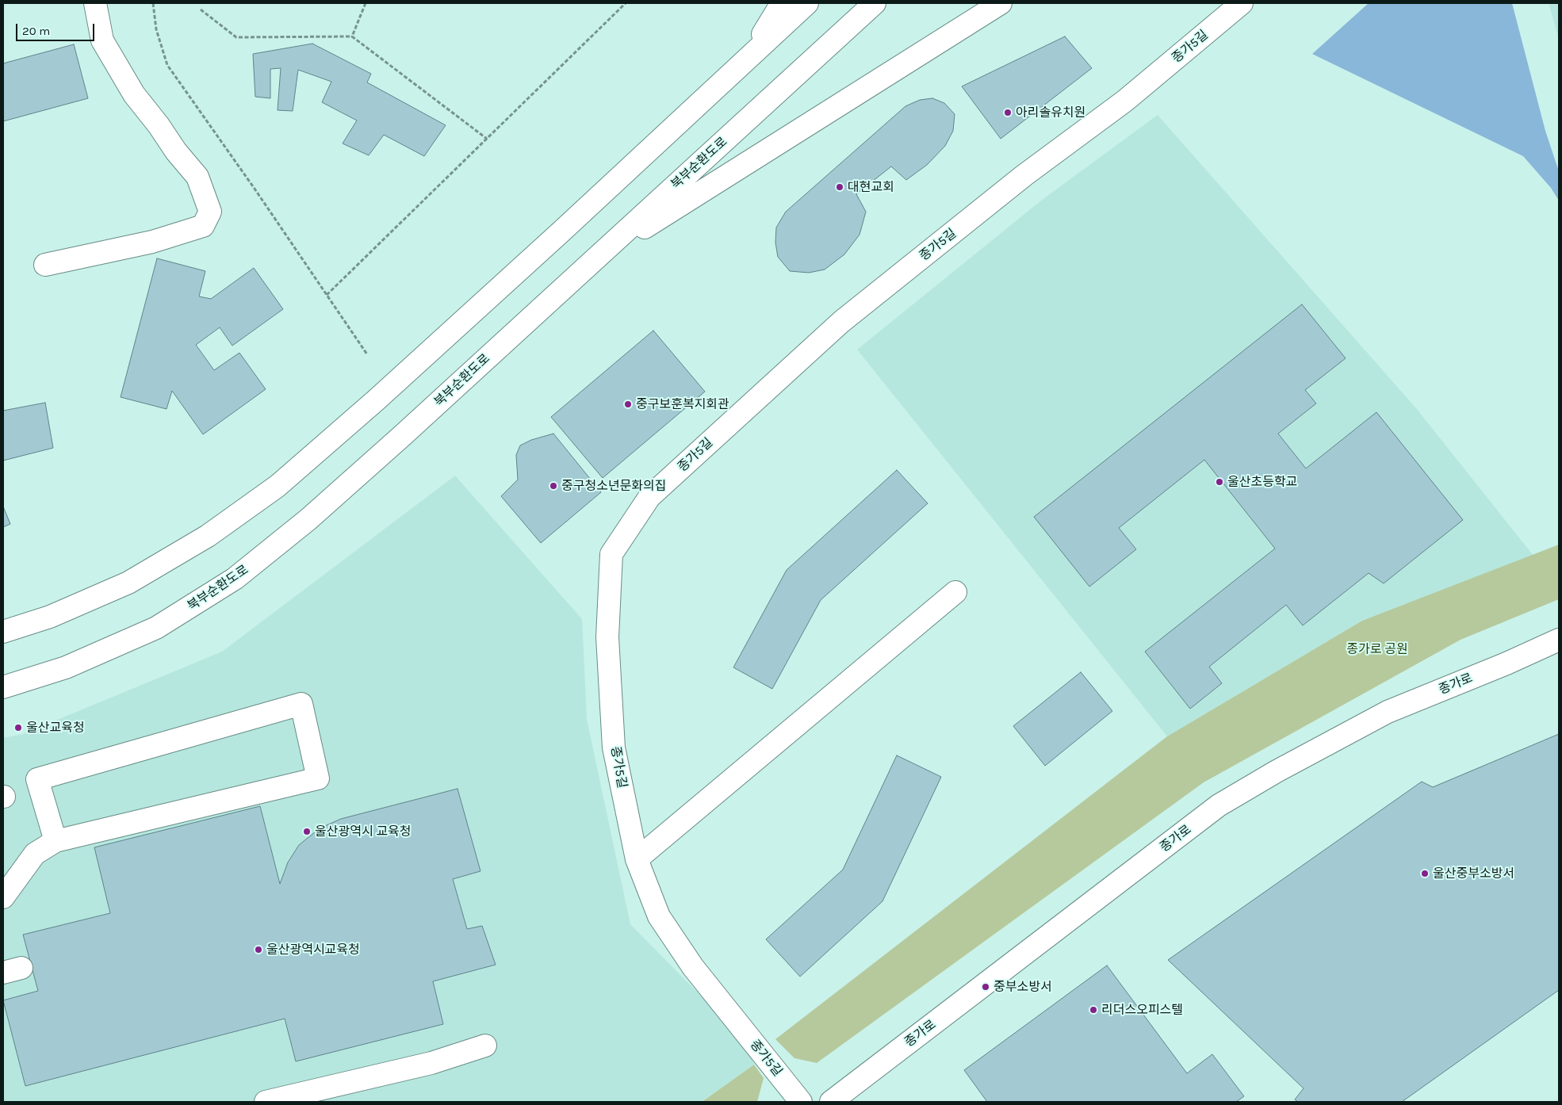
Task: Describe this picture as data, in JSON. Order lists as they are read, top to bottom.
{
  "streets": {
    "main road": ["종가5길", "북부순환도로", "종가로"]
  },
  "parks": ["종가로 공원"],
  "places": [
    "아리솔유치원",
    "대현교회",
    "중구보훈복지회관",
    "울산초등학교",
    "중구청소년문화의집",
    "울산교육청",
    "울산광역시 교육청",
    "울산중부소방서",
    "울산광역시교육청",
    "중부소방서",
    "리더스오피스텔"
  ],
  "scale_bar": "20 m"
}
